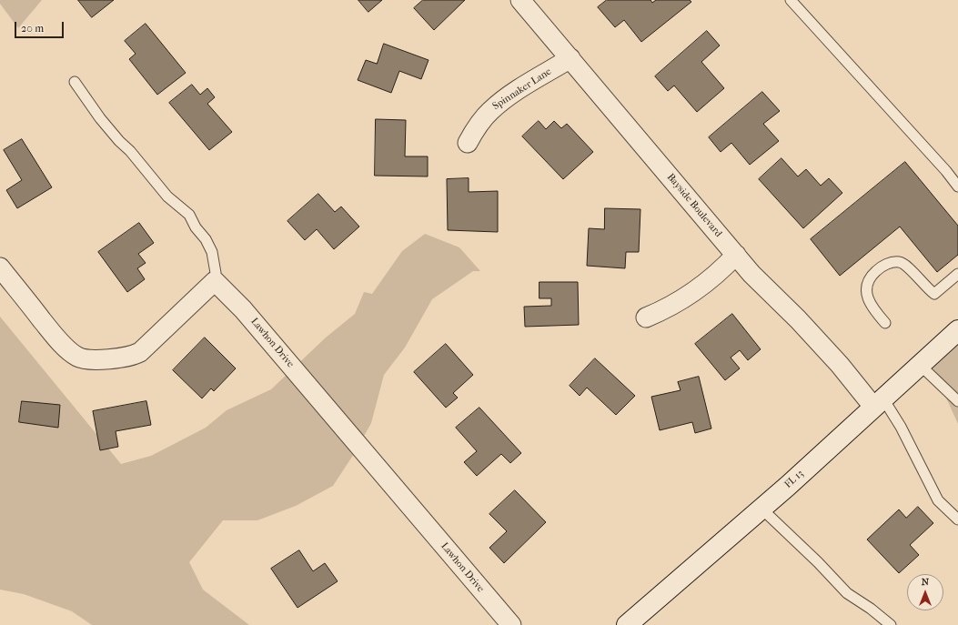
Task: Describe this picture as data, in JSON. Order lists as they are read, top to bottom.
{
  "streets": {
    "main road": ["FL 13"],
    "street": ["Spinnaker Lane", "Bayside Boulevard", "Lawhon Drive"]
  },
  "crossings": [
    ["Spinnaker Lane", "Bayside Boulevard"],
    ["Bayside Boulevard", "FL 13"]
  ],
  "scale_bar": "20 m",
  "north": "top"
}
